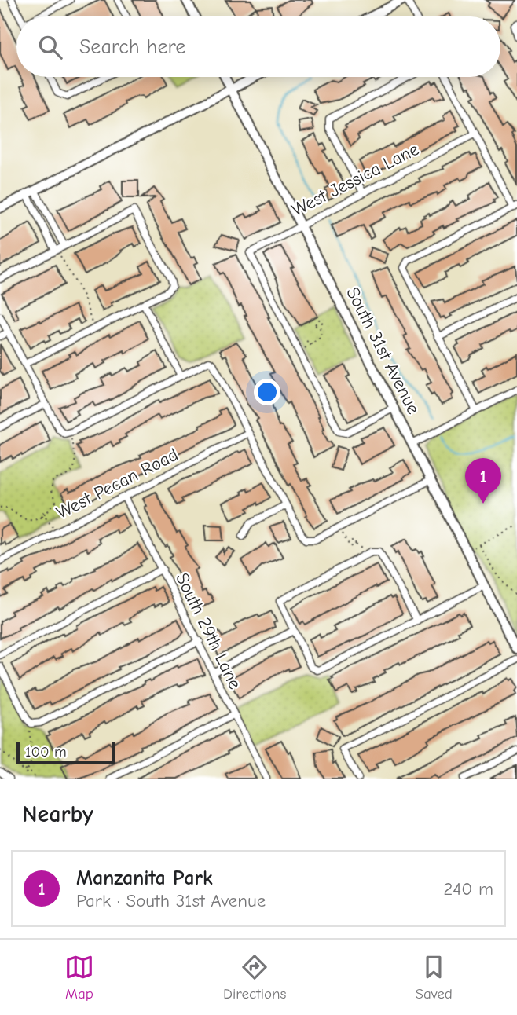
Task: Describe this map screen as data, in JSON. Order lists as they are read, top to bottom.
{
  "streets": {
    "street": [
      "West Jessica Lane",
      "South 31st Avenue",
      "West Pecan Road",
      "South 29th Lane"
    ]
  },
  "crossings": [
    ["West Jessica Lane", "South 31st Avenue"],
    ["West Pecan Road", "South 29th Lane"]
  ],
  "scale_bar": "100 m",
  "page": {
    "search": "Search here",
    "pins": "1",
    "scale": "100 m",
    "heading": "Nearby",
    "list": [
      {
        "mark": "1",
        "name": "Manzanita Park",
        "note": "Park · South 31st Avenue",
        "value": "240 m"
      }
    ],
    "nav": ["Map", "Directions", "Saved"]
  }
}
